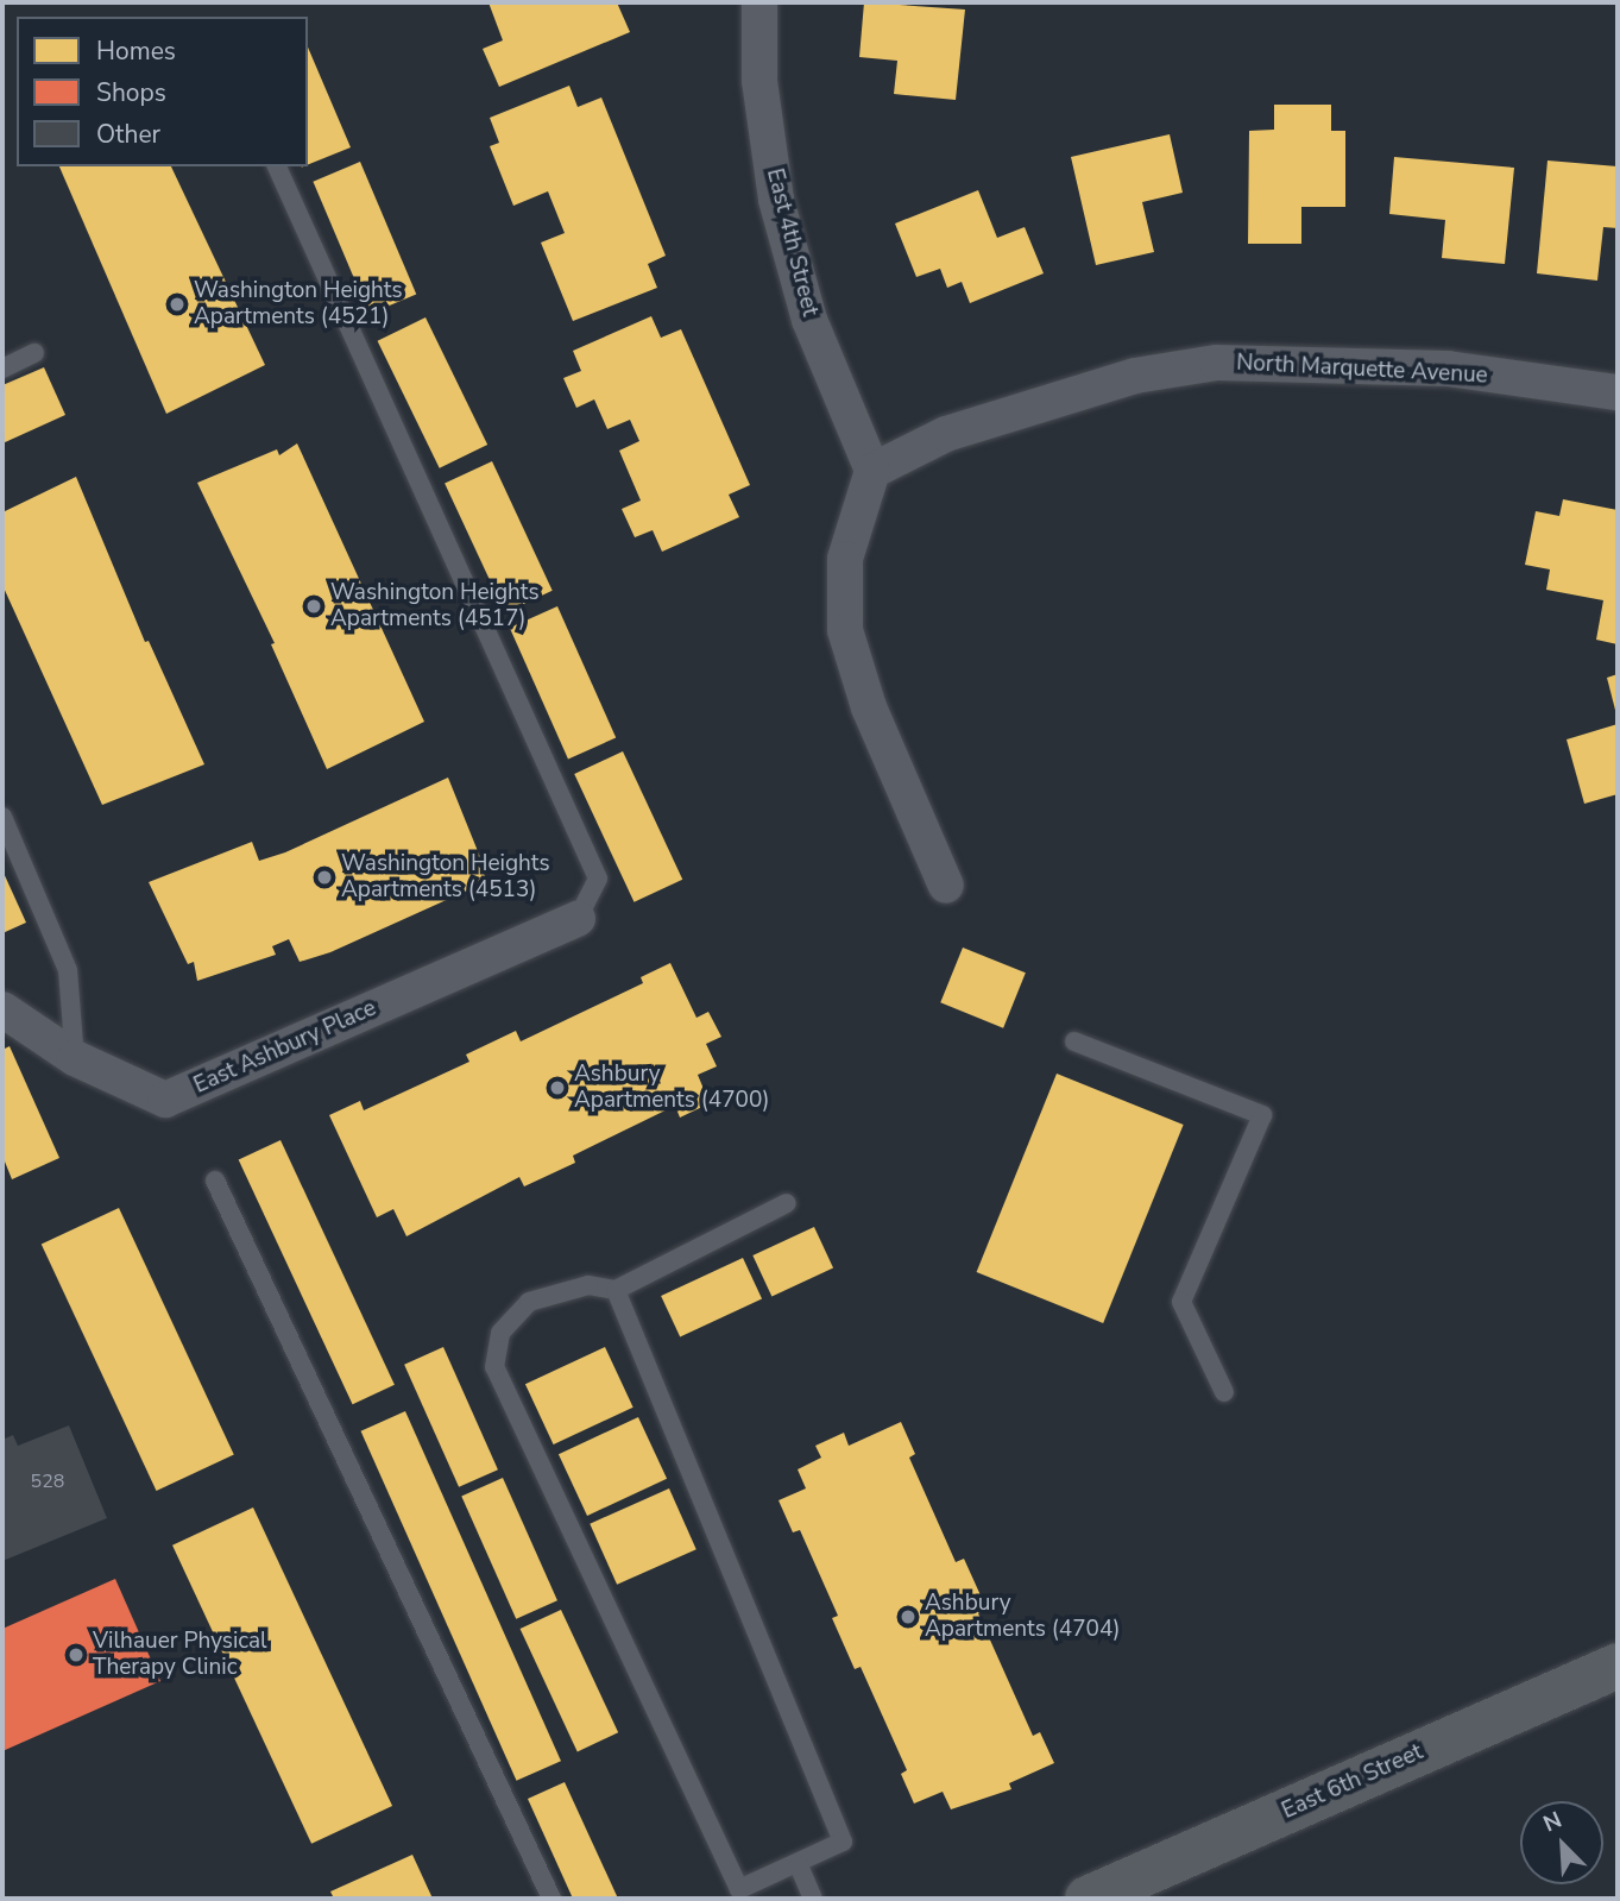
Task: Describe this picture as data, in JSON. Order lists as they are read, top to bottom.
{
  "streets": {
    "main road": ["East 6th Street"],
    "street": ["East 4th Street", "North Marquette Avenue", "East Ashbury Place"]
  },
  "crossings": [
    ["East 4th Street", "North Marquette Avenue"]
  ],
  "places": [
    "Washington Heights Apartments (4521)",
    "Washington Heights Apartments (4517)",
    "Washington Heights Apartments (4513)",
    "Ashbury Apartments (4700)",
    "Ashbury Apartments (4704)",
    "Vilhauer Physical Therapy Clinic"
  ],
  "house_numbers": ["528"],
  "legend": ["Homes", "Shops", "Other"],
  "north": "top left"
}
